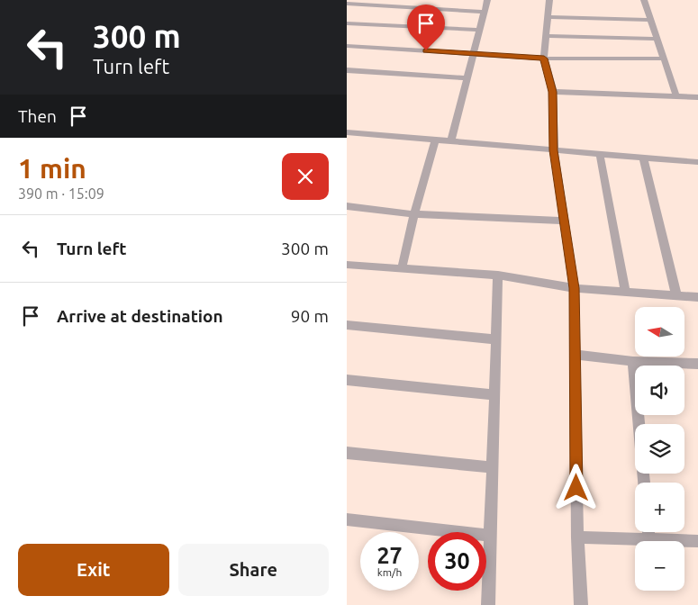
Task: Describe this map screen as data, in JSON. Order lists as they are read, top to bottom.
{
  "north": "left",
  "page": {
    "turn": ["300 m", "Turn left"],
    "then": "Then",
    "heading": ["1 min", "390 m · 15:09"],
    "list": [
      {
        "name": "Turn left",
        "value": "300 m"
      },
      {
        "name": "Arrive at destination",
        "value": "90 m"
      }
    ],
    "map_buttons": ["+", "−"],
    "speed": "27 km/h",
    "limit": "30",
    "buttons": ["Exit", "Share"]
  }
}
